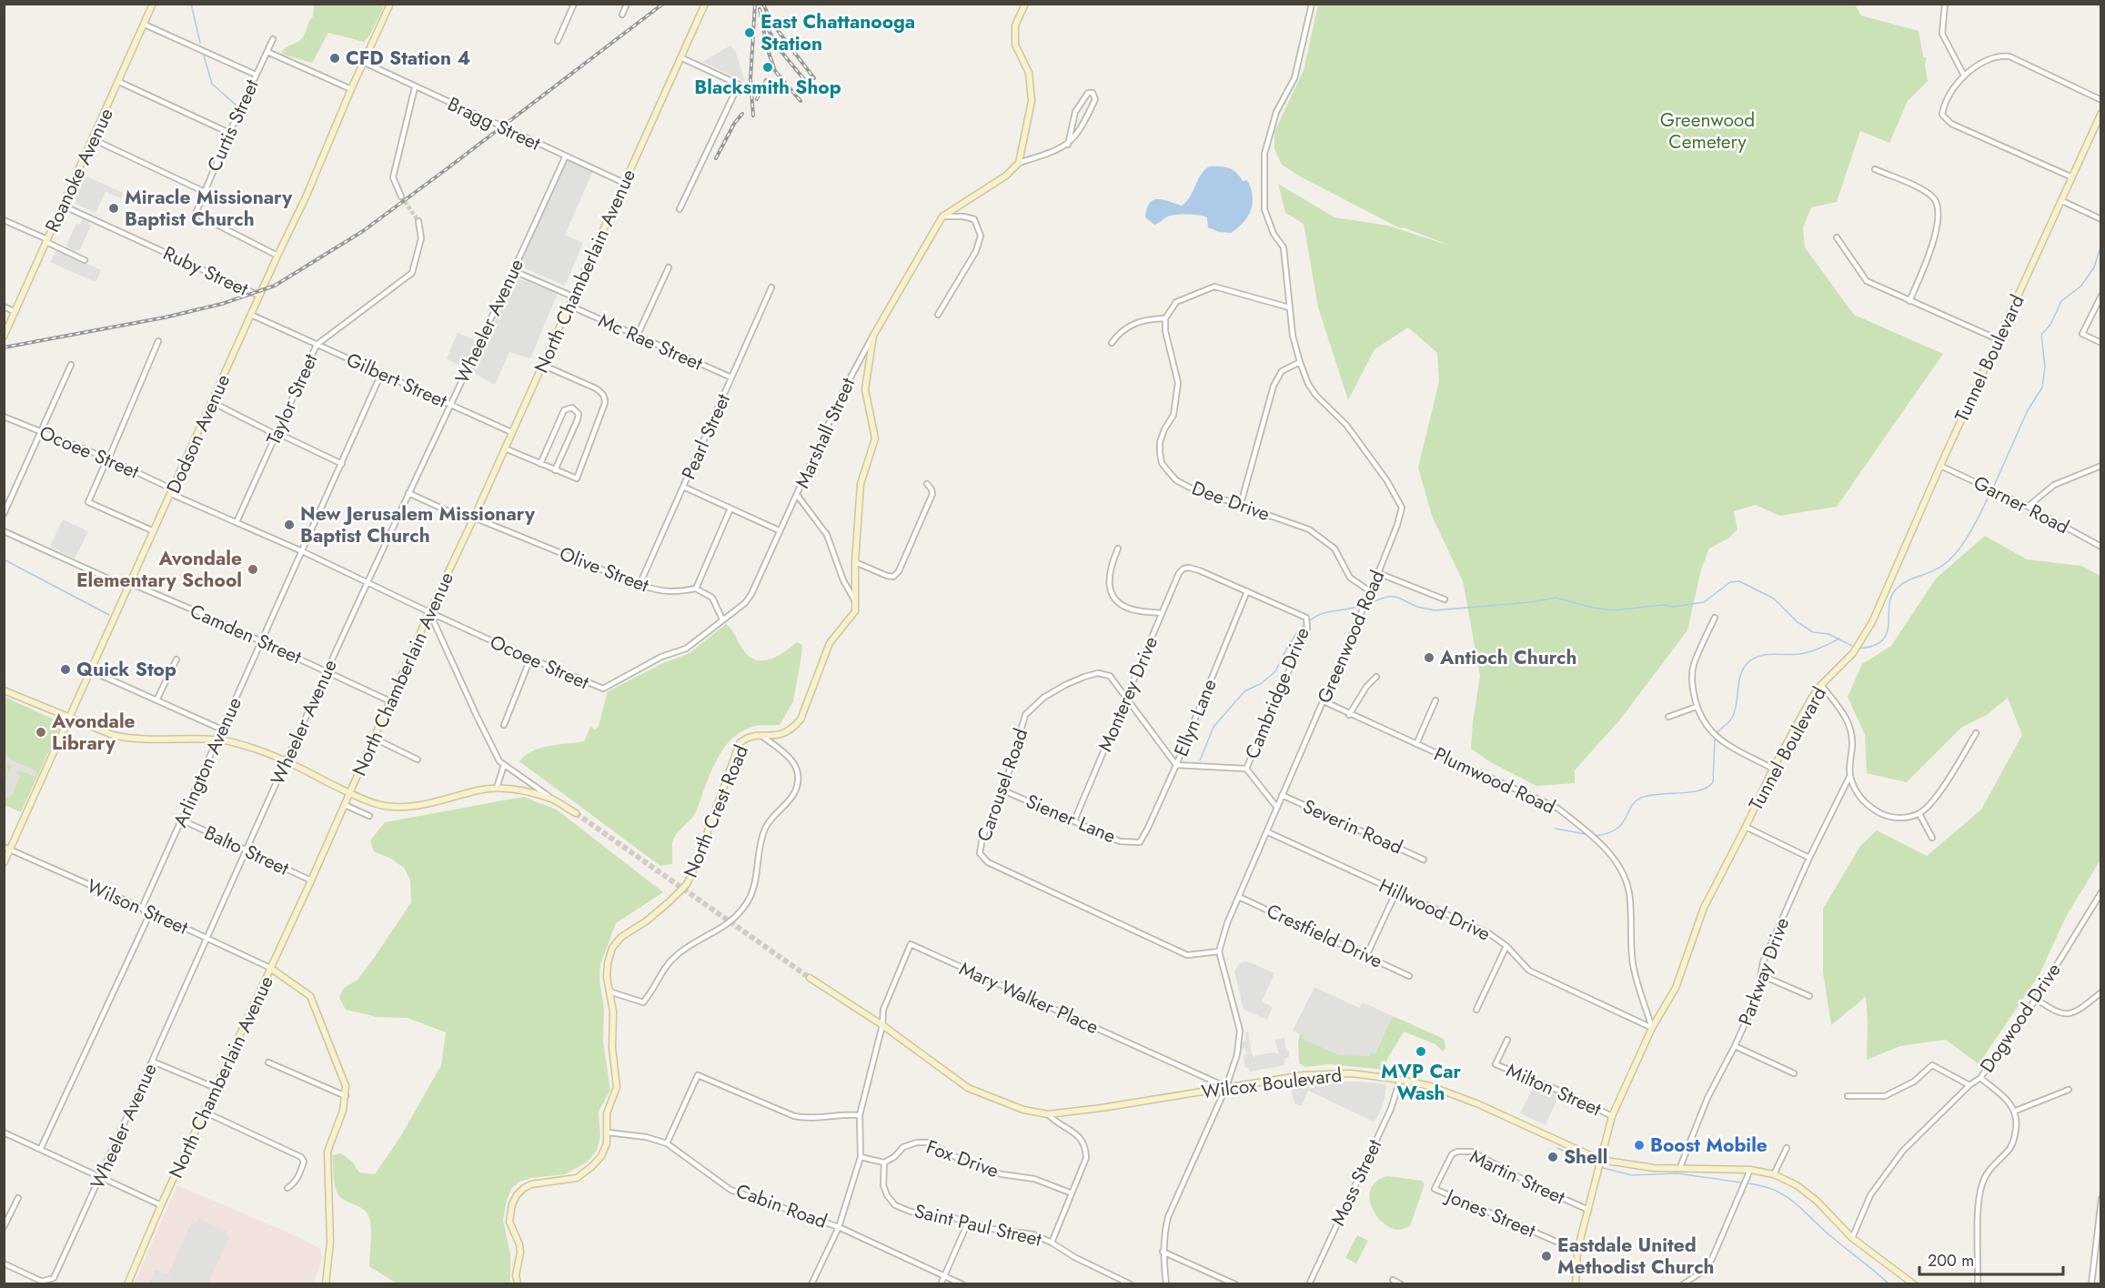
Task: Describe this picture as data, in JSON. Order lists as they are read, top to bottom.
{
  "streets": {
    "main road": [
      "Roanoke Avenue",
      "North Chamberlain Avenue",
      "Tunnel Boulevard",
      "Dodson Avenue",
      "North Crest Road",
      "Wilcox Boulevard"
    ],
    "street": [
      "Bragg Street",
      "Curtis Street",
      "Ruby Street",
      "Wheeler Avenue",
      "Mc Rae Street",
      "Gilbert Street",
      "Taylor Street",
      "Marshall Street",
      "Pearl Street",
      "Ocoee Street",
      "Dee Drive",
      "Garner Road",
      "Olive Street",
      "Camden Street",
      "Greenwood Road",
      "Cambridge Drive",
      "Monterey Drive",
      "Ellyn Lane",
      "Arlington Avenue",
      "Plumwood Road",
      "Carousel Road",
      "Siener Lane",
      "Severin Road",
      "Balto Street",
      "Wilson Street",
      "Hillwood Drive",
      "Crestfield Drive",
      "Parkway Drive",
      "Mary Walker Place",
      "Dogwood Drive",
      "Milton Street",
      "Fox Drive",
      "Martin Street",
      "Moss Street",
      "Cabin Road",
      "Jones Street",
      "Saint Paul Street"
    ]
  },
  "crossings": [
    ["Bragg Street", "North Chamberlain Avenue"],
    ["Bragg Street", "Wheeler Avenue"],
    ["Bragg Street", "Dodson Avenue"],
    ["Curtis Street", "Dodson Avenue"],
    ["Roanoke Avenue", "Ruby Street"],
    ["Ruby Street", "Dodson Avenue"],
    ["North Chamberlain Avenue", "Mc Rae Street"],
    ["North Chamberlain Avenue", "Gilbert Street"],
    ["North Chamberlain Avenue", "Ocoee Street"],
    ["North Chamberlain Avenue", "Olive Street"],
    ["North Chamberlain Avenue", "Camden Street"],
    ["North Chamberlain Avenue", "Balto Street"],
    ["North Chamberlain Avenue", "Wilson Street"],
    ["Wheeler Avenue", "Gilbert Street"],
    ["Wheeler Avenue", "Ocoee Street"],
    ["Wheeler Avenue", "Olive Street"],
    ["Wheeler Avenue", "Camden Street"],
    ["Wheeler Avenue", "Balto Street"],
    ["Wheeler Avenue", "Wilson Street"],
    ["Mc Rae Street", "Pearl Street"],
    ["Tunnel Boulevard", "Garner Road"],
    ["Tunnel Boulevard", "Plumwood Road"],
    ["Tunnel Boulevard", "Hillwood Drive"],
    ["Tunnel Boulevard", "Wilcox Boulevard"],
    ["Tunnel Boulevard", "Milton Street"],
    ["Tunnel Boulevard", "Martin Street"],
    ["Tunnel Boulevard", "Jones Street"],
    ["Gilbert Street", "Taylor Street"],
    ["Gilbert Street", "Dodson Avenue"],
    ["Gilbert Street", "Arlington Avenue"],
    ["Taylor Street", "Ocoee Street"],
    ["Marshall Street", "Ocoee Street"],
    ["Marshall Street", "North Crest Road"],
    ["Dodson Avenue", "Ocoee Street"],
    ["Dodson Avenue", "Camden Street"],
    ["Dodson Avenue", "Wilson Street"],
    ["Pearl Street", "Olive Street"],
    ["Ocoee Street", "Arlington Avenue"],
    ["Dee Drive", "Greenwood Road"],
    ["Camden Street", "Arlington Avenue"],
    ["Greenwood Road", "Plumwood Road"],
    ["Greenwood Road", "Carousel Road"],
    ["Greenwood Road", "Severin Road"],
    ["Greenwood Road", "Hillwood Drive"],
    ["Greenwood Road", "Crestfield Drive"],
    ["Cambridge Drive", "Monterey Drive"],
    ["Cambridge Drive", "Ellyn Lane"],
    ["Monterey Drive", "Ellyn Lane"],
    ["Monterey Drive", "Carousel Road"],
    ["Monterey Drive", "Siener Lane"],
    ["Ellyn Lane", "Carousel Road"],
    ["Ellyn Lane", "Siener Lane"],
    ["Arlington Avenue", "Balto Street"],
    ["Arlington Avenue", "Wilson Street"],
    ["Plumwood Road", "Hillwood Drive"],
    ["Carousel Road", "Siener Lane"],
    ["North Crest Road", "Cabin Road"],
    ["Parkway Drive", "Wilcox Boulevard"],
    ["Mary Walker Place", "Wilcox Boulevard"],
    ["Dogwood Drive", "Wilcox Boulevard"],
    ["Wilcox Boulevard", "Moss Street"],
    ["Fox Drive", "Saint Paul Street"],
    ["Martin Street", "Jones Street"]
  ],
  "parks": ["Greenwood Cemetery"],
  "places": [
    "East Chattanooga Station",
    "CFD Station 4",
    "Blacksmith Shop",
    "Miracle Missionary Baptist Church",
    "New Jerusalem Missionary Baptist Church",
    "Avondale Elementary School",
    "Antioch Church",
    "Quick Stop",
    "Avondale Library",
    "MVP Car Wash",
    "Boost Mobile",
    "Shell",
    "Eastdale United Methodist Church"
  ],
  "scale_bar": "200 m"
}
